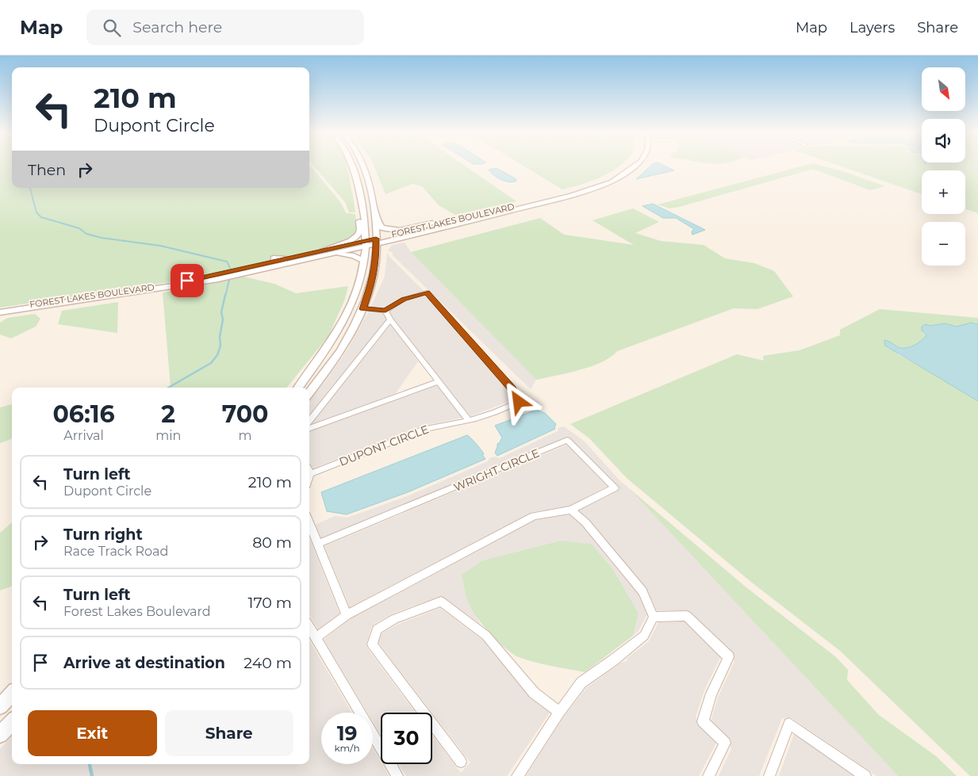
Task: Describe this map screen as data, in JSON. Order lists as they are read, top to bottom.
{
  "streets": {
    "main road": ["FOREST LAKES BOULEVARD"],
    "street": ["DUPONT CIRCLE", "WRIGHT CIRCLE"]
  },
  "north": "bottom right",
  "page": {
    "header": "Map",
    "search": "Search here",
    "nav": ["Map", "Layers", "Share"],
    "map_buttons": ["+", "−"],
    "turn": ["210 m", "Dupont Circle"],
    "then": "Then",
    "eta": [
      "06:16",
      "Arrival",
      "2",
      "min",
      "700",
      "m"
    ],
    "list": [
      {
        "name": "Turn left",
        "note": "Dupont Circle",
        "value": "210 m"
      },
      {
        "name": "Turn right",
        "note": "Race Track Road",
        "value": "80 m"
      },
      {
        "name": "Turn left",
        "note": "Forest Lakes Boulevard",
        "value": "170 m"
      },
      {
        "name": "Arrive at destination",
        "value": "240 m"
      }
    ],
    "buttons": ["Exit", "Share"],
    "speed": "19 km/h",
    "limit": "30"
  }
}
